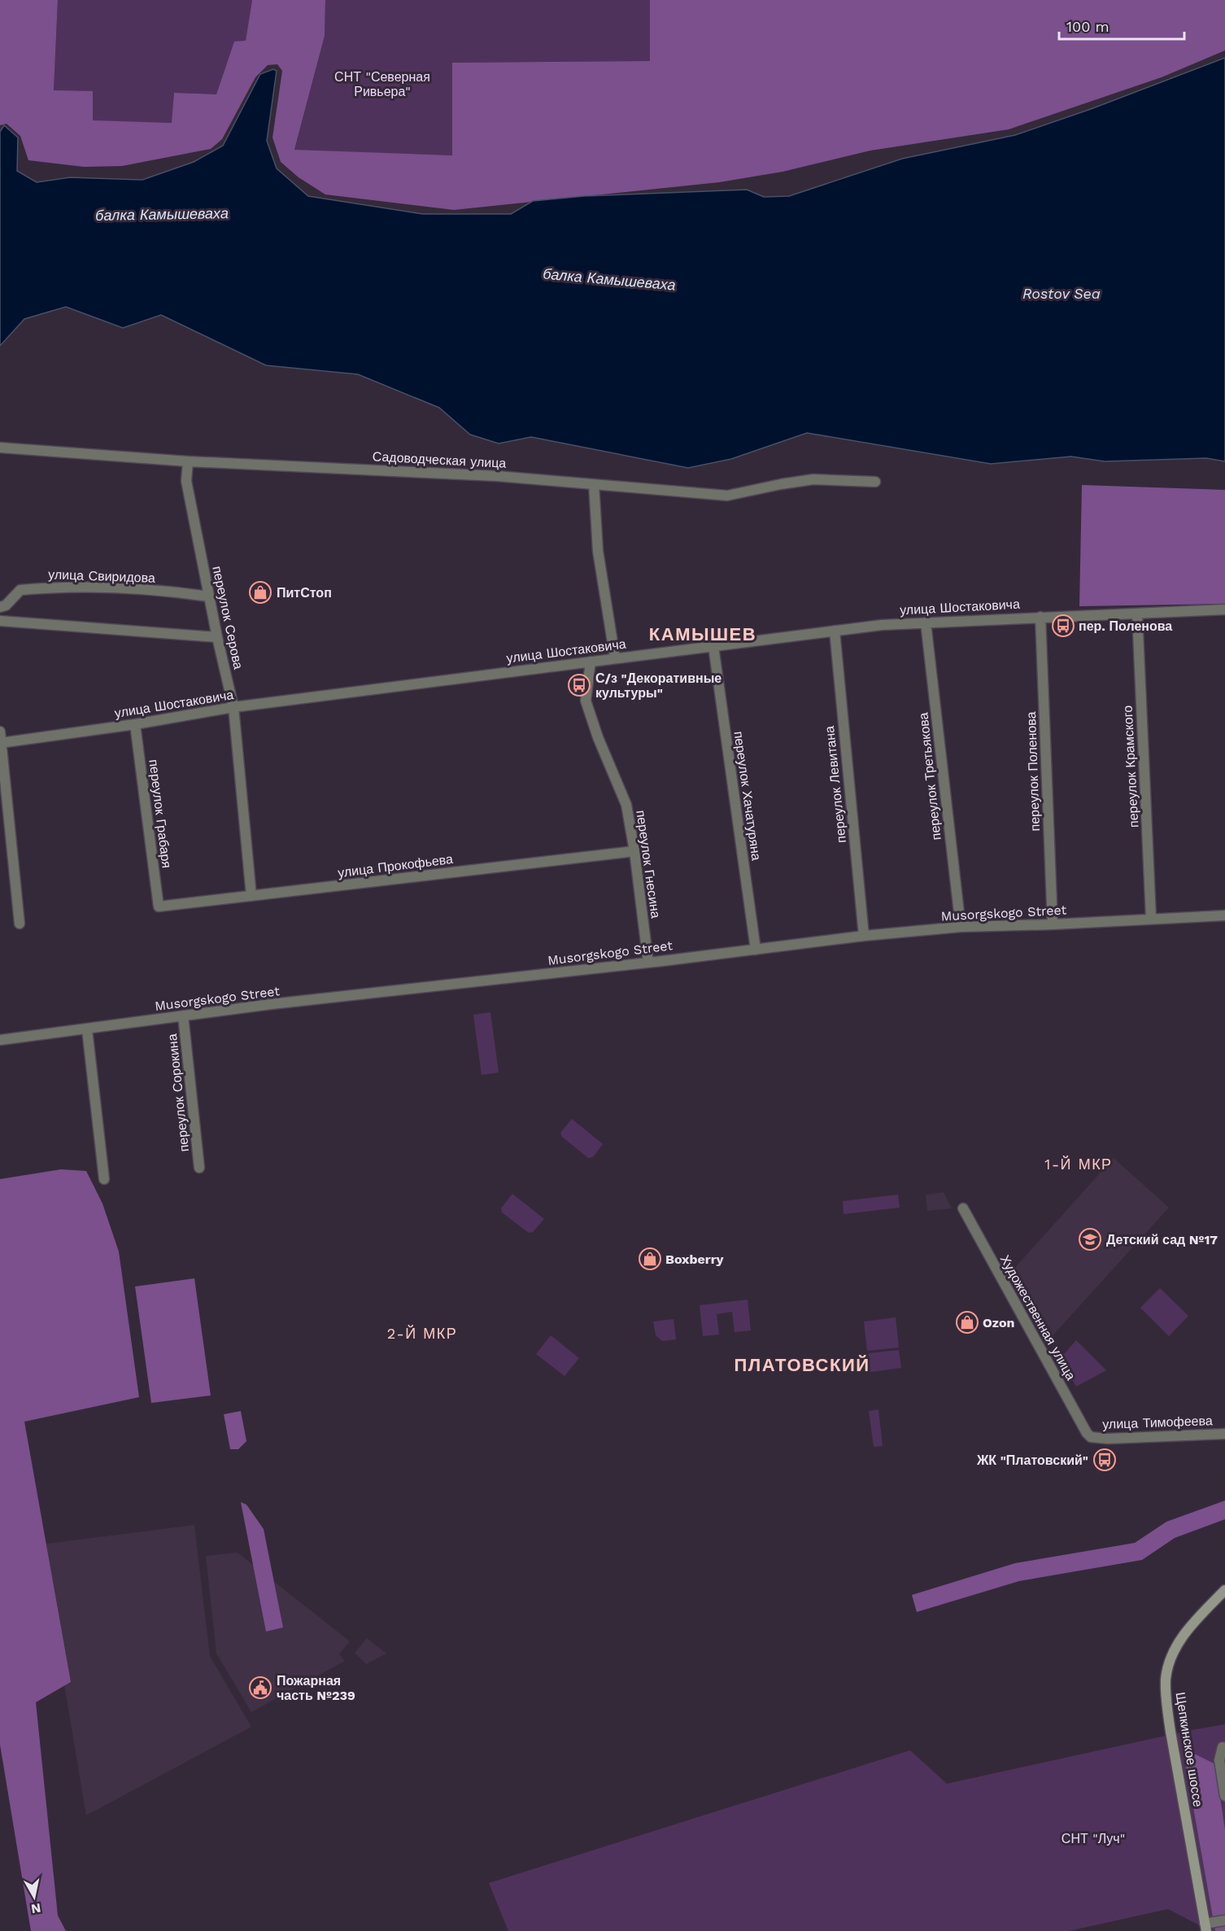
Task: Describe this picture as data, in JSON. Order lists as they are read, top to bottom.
{
  "streets": {
    "main road": ["Щепкинское шоссе"],
    "street": [
      "Садоводческая улица",
      "улица Свиридова",
      "улица Шостаковича",
      "переулок Серова",
      "переулок Крамского",
      "переулок Поленова",
      "переулок Третьякова",
      "переулок Левитана",
      "переулок Хачатуряна",
      "переулок Грабаря",
      "переулок Гнесина",
      "улица Прокофьева",
      "Musorgskogo Street",
      "переулок Сорокина",
      "Художественная улица",
      "улица Тимофеева"
    ]
  },
  "crossings": [
    ["Садоводческая улица", "переулок Серова"],
    ["улица Свиридова", "переулок Серова"],
    ["улица Шостаковича", "переулок Серова"],
    ["улица Шостаковича", "переулок Крамского"],
    ["улица Шостаковича", "переулок Поленова"],
    ["улица Шостаковича", "переулок Третьякова"],
    ["улица Шостаковича", "переулок Левитана"],
    ["улица Шостаковича", "переулок Хачатуряна"],
    ["улица Шостаковича", "переулок Грабаря"],
    ["улица Шостаковича", "переулок Гнесина"],
    ["переулок Серова", "улица Прокофьева"],
    ["переулок Крамского", "Musorgskogo Street"],
    ["переулок Поленова", "Musorgskogo Street"],
    ["переулок Третьякова", "Musorgskogo Street"],
    ["переулок Левитана", "Musorgskogo Street"],
    ["переулок Хачатуряна", "Musorgskogo Street"],
    ["переулок Грабаря", "улица Прокофьева"],
    ["переулок Гнесина", "улица Прокофьева"],
    ["переулок Гнесина", "Musorgskogo Street"],
    ["Musorgskogo Street", "переулок Сорокина"],
    ["Художественная улица", "улица Тимофеева"]
  ],
  "districts": [
    "КАМЫШЕВ",
    "1-Й МКР",
    "2-Й МКР",
    "ПЛАТОВСКИЙ"
  ],
  "water": ["балка Камышеваха", "Rostov Sea"],
  "parks": ["СНТ \"Северная Ривьера\"", "СНТ \"Луч\""],
  "places": {
    "shop": ["ПитСтоп", "Boxberry", "Ozon"],
    "bus stop": ["пер. Поленова", "С/з \"Декоративные культуры\"", "ЖК \"Платовский\""],
    "school or university": ["Детский сад №17"],
    "public building": ["Пожарная часть №239"]
  },
  "scale_bar": "100 m",
  "north": "bottom"
}
